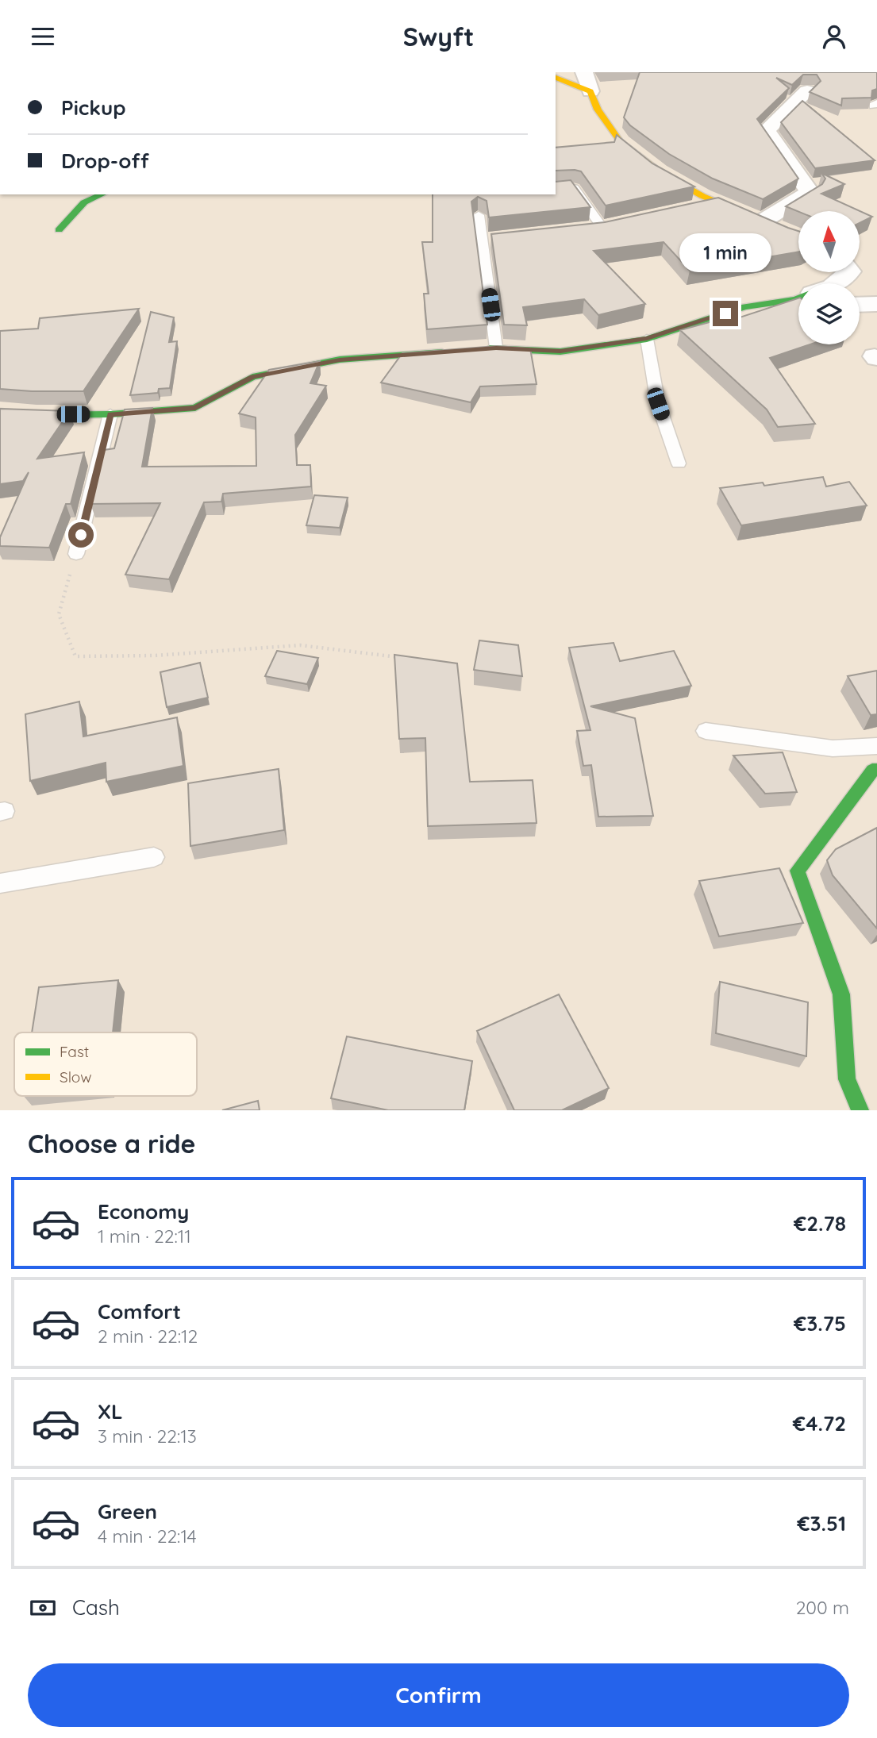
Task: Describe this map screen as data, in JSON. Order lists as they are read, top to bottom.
{
  "legend": ["Fast", "Slow"],
  "north": "top",
  "page": {
    "header": "Swyft",
    "banner": ["Pickup", "Drop-off"],
    "bubble": "1 min",
    "heading": "Choose a ride",
    "list": [
      {
        "name": "Economy",
        "note": "1 min · 22:11",
        "value": "€2.78"
      },
      {
        "name": "Comfort",
        "note": "2 min · 22:12",
        "value": "€3.75"
      },
      {
        "name": "XL",
        "note": "3 min · 22:13",
        "value": "€4.72"
      },
      {
        "name": "Green",
        "note": "4 min · 22:14",
        "value": "€3.51"
      }
    ],
    "pay": ["Cash", "200 m"],
    "buttons": "Confirm"
  }
}
